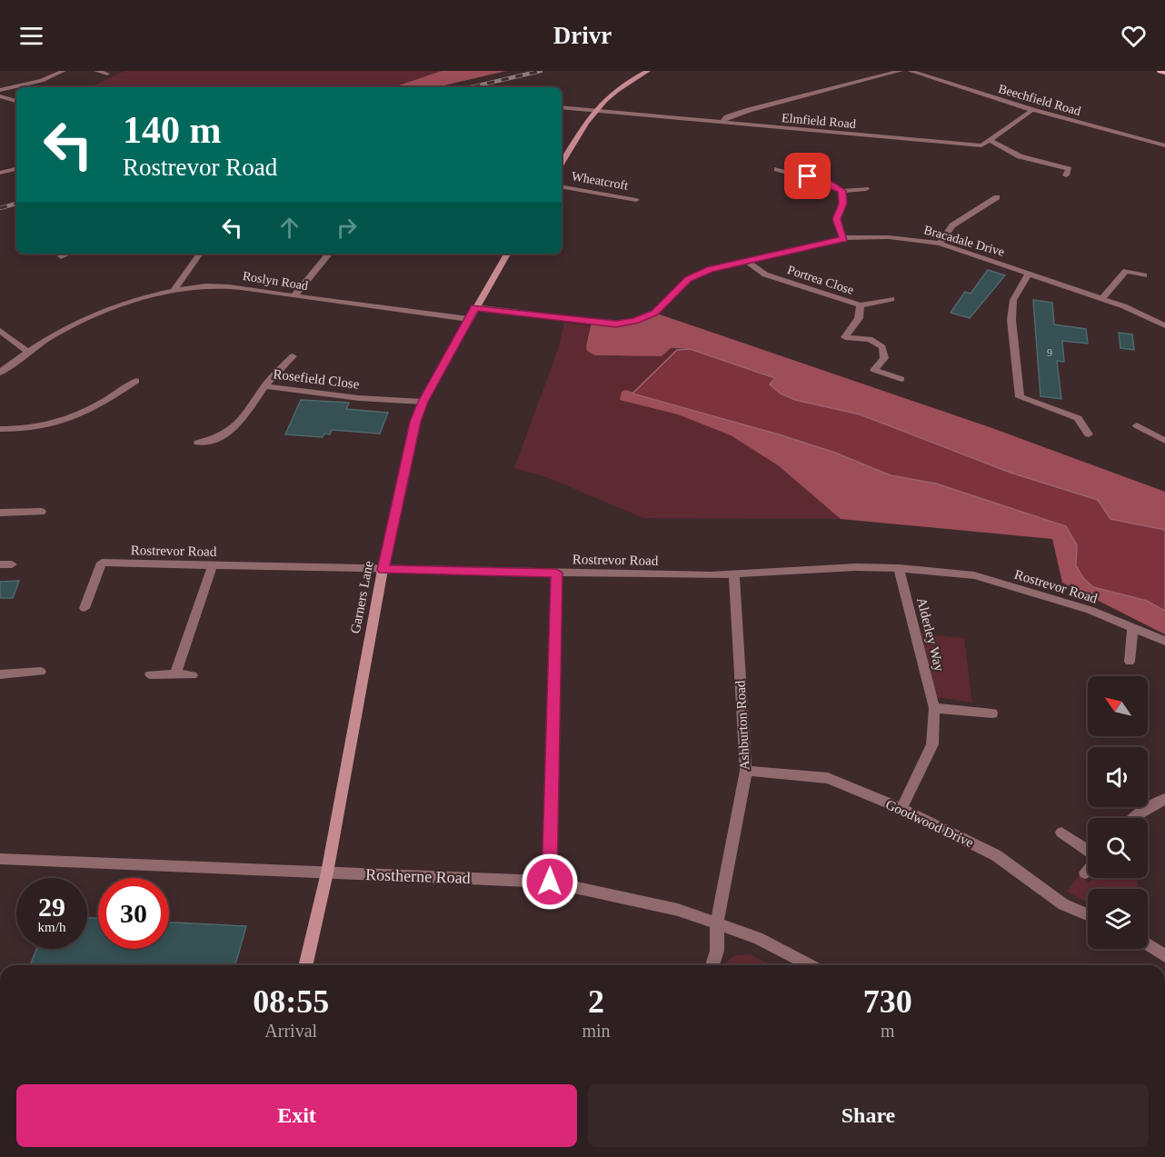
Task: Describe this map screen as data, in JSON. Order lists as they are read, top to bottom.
{
  "streets": {
    "street": [
      "Beechfield Road",
      "Elmfield Road",
      "Wheatcroft",
      "Bracadale Drive",
      "Portrea Close",
      "Roslyn Road",
      "Rosefield Close",
      "Rostrevor Road",
      "Garners Lane",
      "Alderley Way",
      "Ashburton Road",
      "Goodwood Drive",
      "Rostherne Road"
    ]
  },
  "crossings": [
    ["Beechfield Road", "Elmfield Road"],
    ["Bracadale Drive", "Portrea Close"],
    ["Bracadale Drive", "Garners Lane"],
    ["Roslyn Road", "Garners Lane"],
    ["Rosefield Close", "Garners Lane"],
    ["Rostrevor Road", "Garners Lane"],
    ["Rostrevor Road", "Alderley Way"],
    ["Rostrevor Road", "Ashburton Road"],
    ["Garners Lane", "Rostherne Road"],
    ["Alderley Way", "Goodwood Drive"],
    ["Ashburton Road", "Goodwood Drive"],
    ["Ashburton Road", "Rostherne Road"]
  ],
  "house_numbers": ["9"],
  "north": "top left",
  "page": {
    "header": "Drivr",
    "turn": ["140 m", "Rostrevor Road"],
    "speed": "29 km/h",
    "limit": "30",
    "eta": [
      "08:55",
      "Arrival",
      "2",
      "min",
      "730",
      "m"
    ],
    "buttons": ["Exit", "Share"]
  }
}
